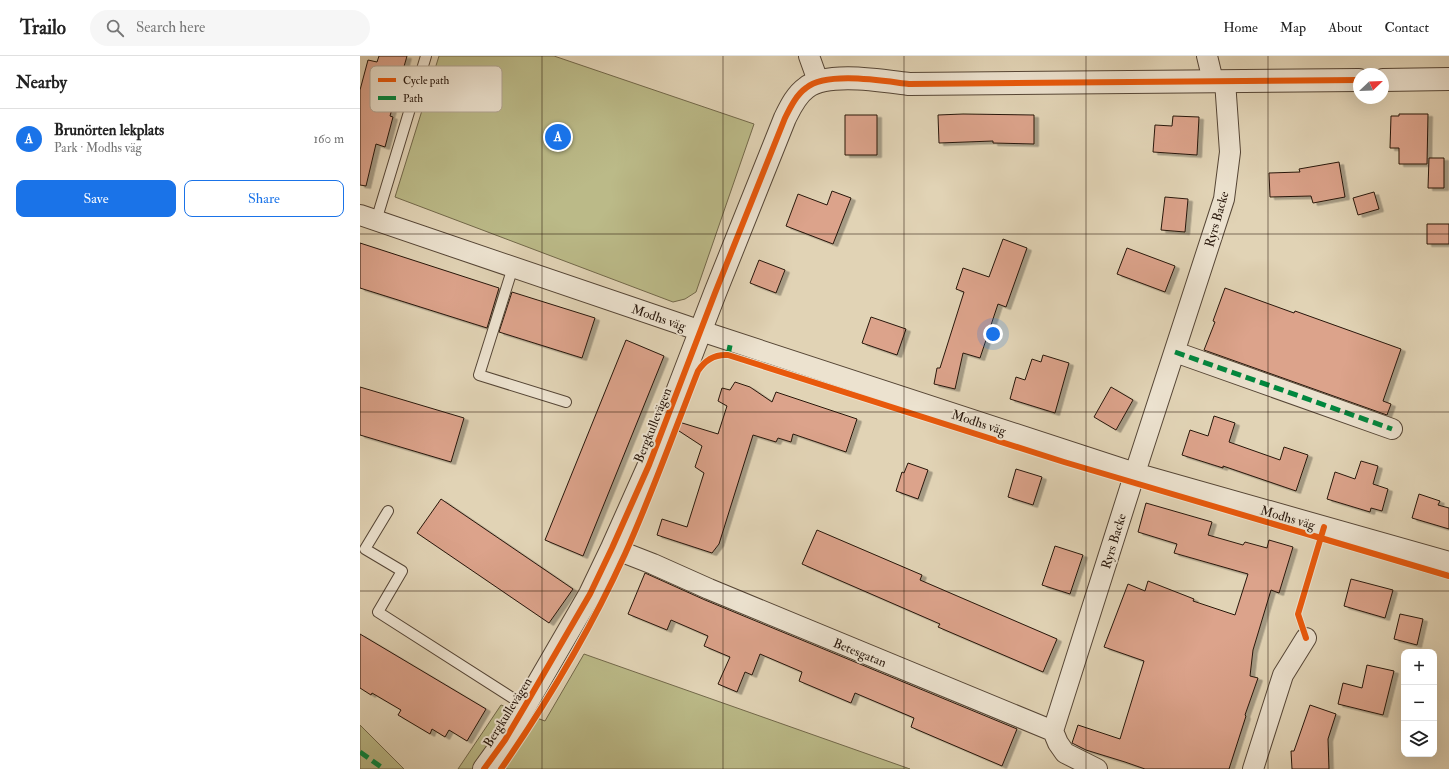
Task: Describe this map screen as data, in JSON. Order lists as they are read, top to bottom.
{
  "streets": {
    "street": [
      "Ryrs Backe",
      "Modhs väg",
      "Bergkullevägen",
      "Betesgatan"
    ]
  },
  "crossings": [
    ["Ryrs Backe", "Modhs väg"],
    ["Ryrs Backe", "Betesgatan"],
    ["Modhs väg", "Bergkullevägen"],
    ["Bergkullevägen", "Betesgatan"]
  ],
  "legend": ["Cycle path", "Path"],
  "north": "top right",
  "page": {
    "header": "Trailo",
    "search": "Search here",
    "nav": [
      "Home",
      "Map",
      "About",
      "Contact"
    ],
    "heading": "Nearby",
    "list": [
      {
        "mark": "A",
        "name": "Brunörten lekplats",
        "note": "Park · Modhs väg",
        "value": "160 m"
      }
    ],
    "pins": "A",
    "buttons": ["Save", "Share"],
    "map_buttons": ["+", "−"]
  }
}
